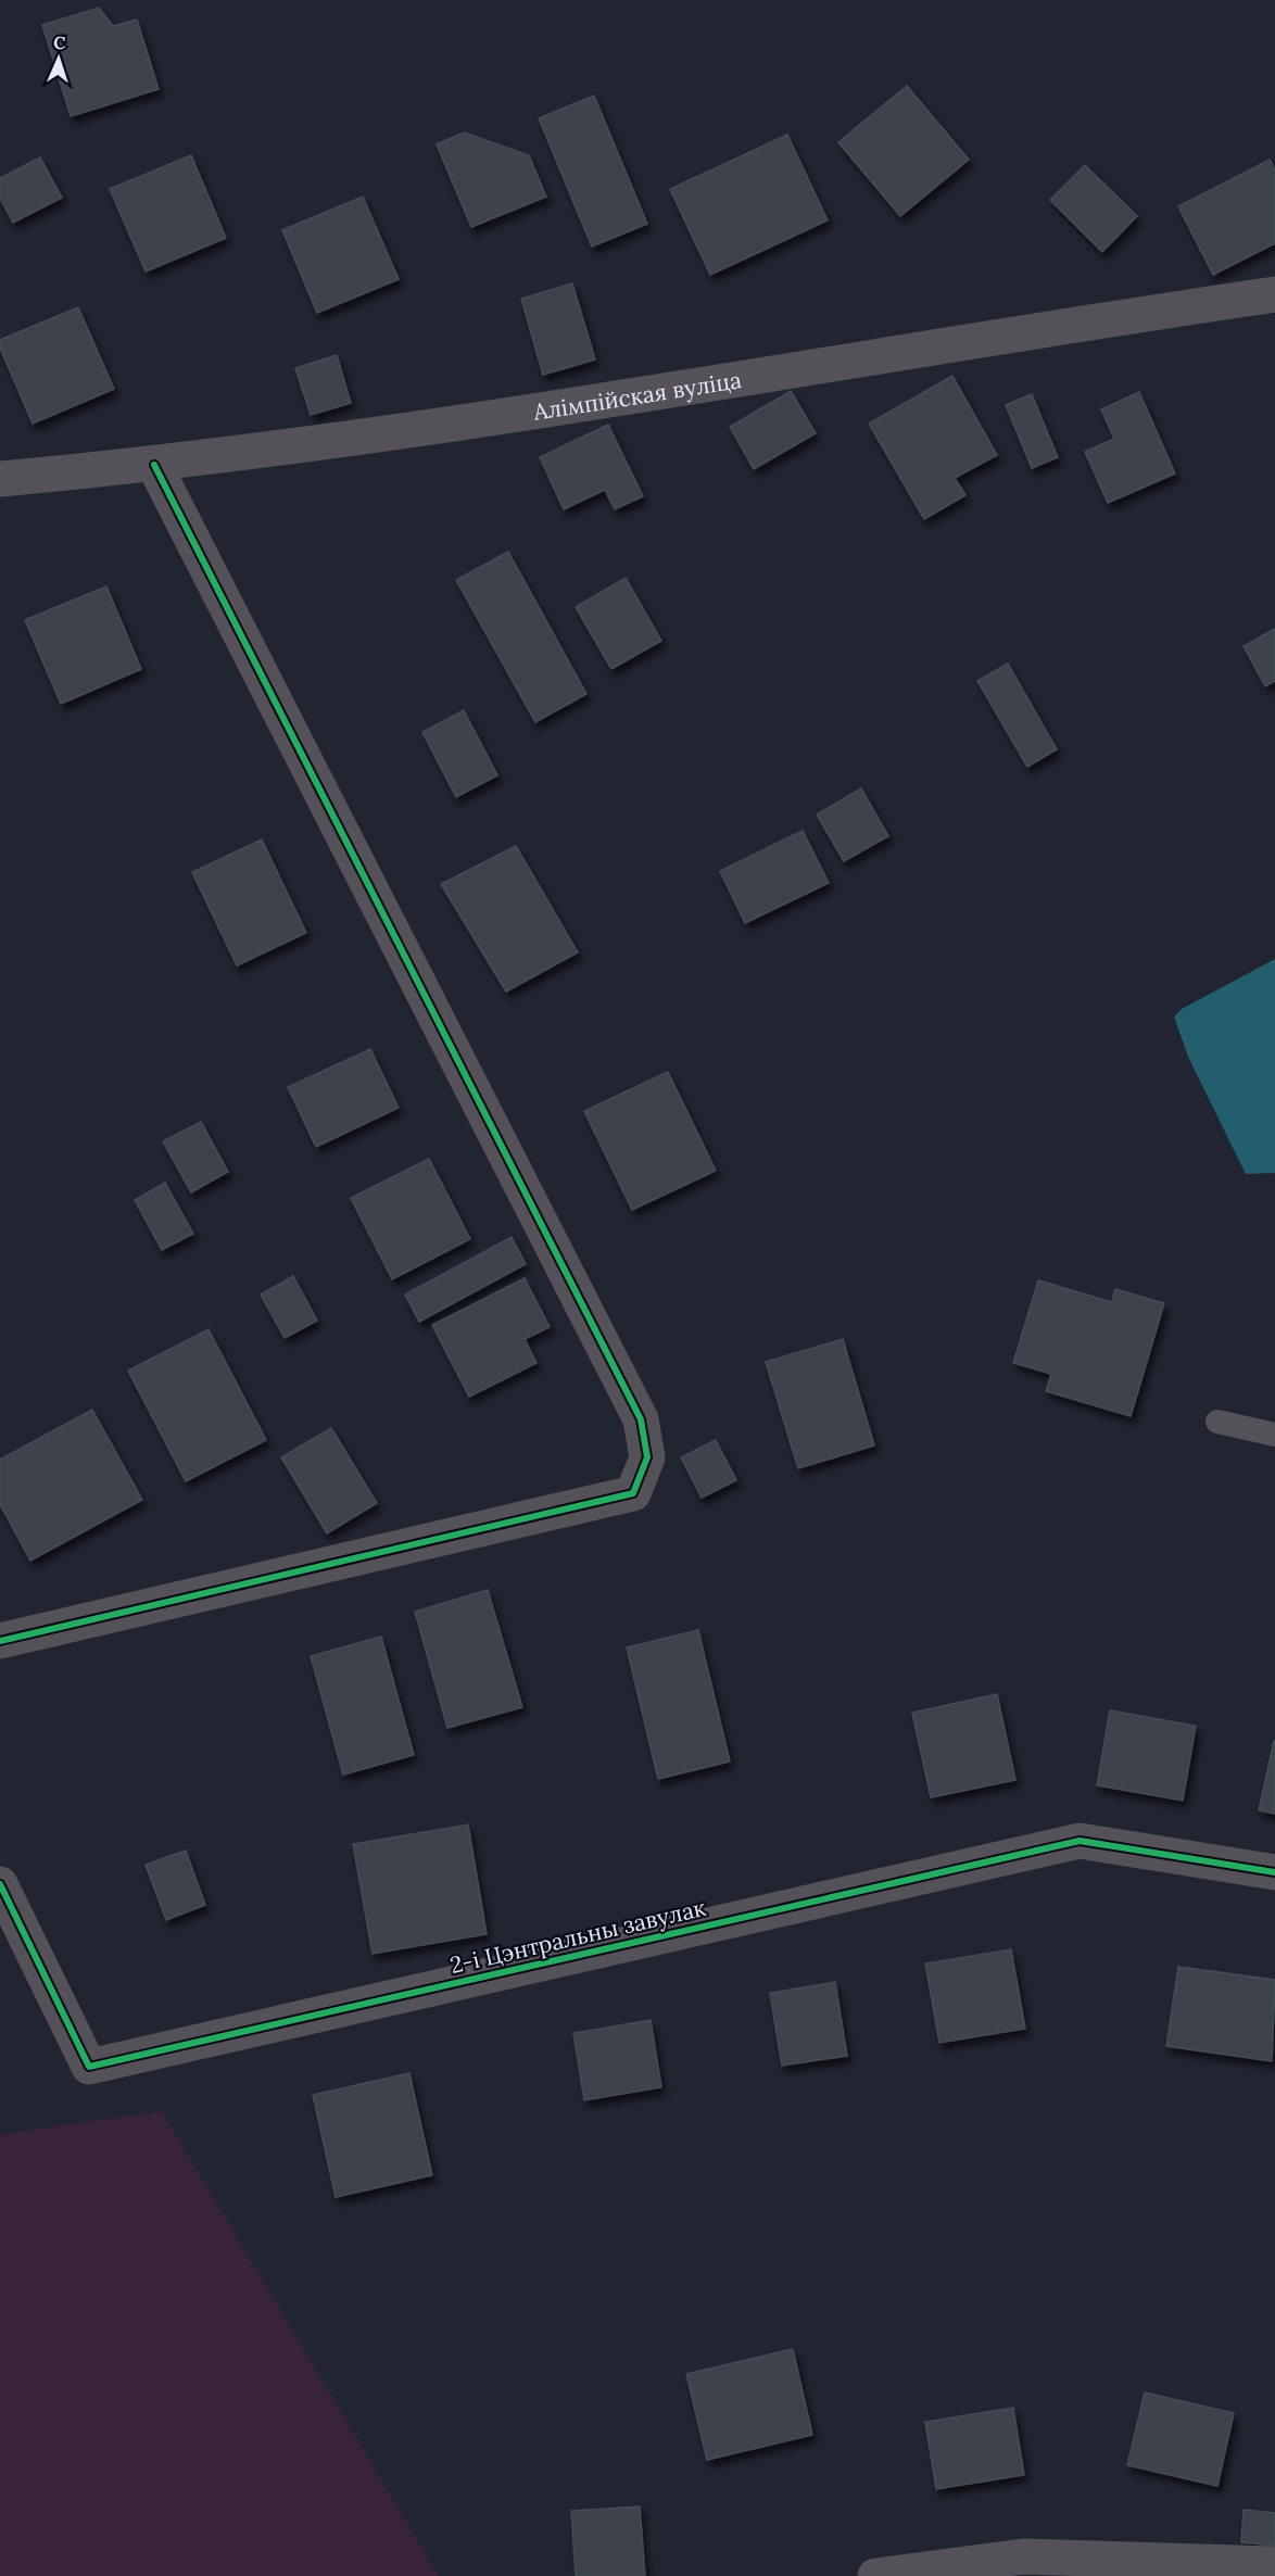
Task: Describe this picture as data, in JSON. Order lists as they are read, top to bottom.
{
  "streets": {
    "street": ["Алімпійская вуліца", "2-і Цэнтральны завулак"]
  },
  "north": "top"
}
